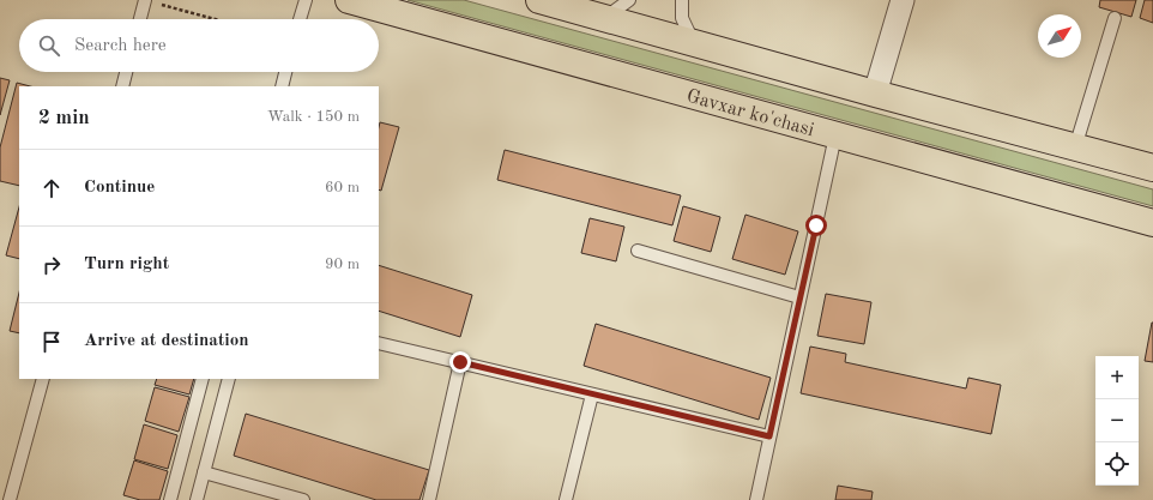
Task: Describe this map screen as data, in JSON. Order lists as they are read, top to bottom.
{
  "streets": {
    "main road": ["Gavxar ko'chasi"]
  },
  "north": "top right",
  "page": {
    "search": "Search here",
    "heading": ["2 min", "Walk · 150 m"],
    "list": [
      ["Continue", "60 m"],
      ["Turn right", "90 m"],
      "Arrive at destination"
    ],
    "map_buttons": ["+", "−"]
  }
}
